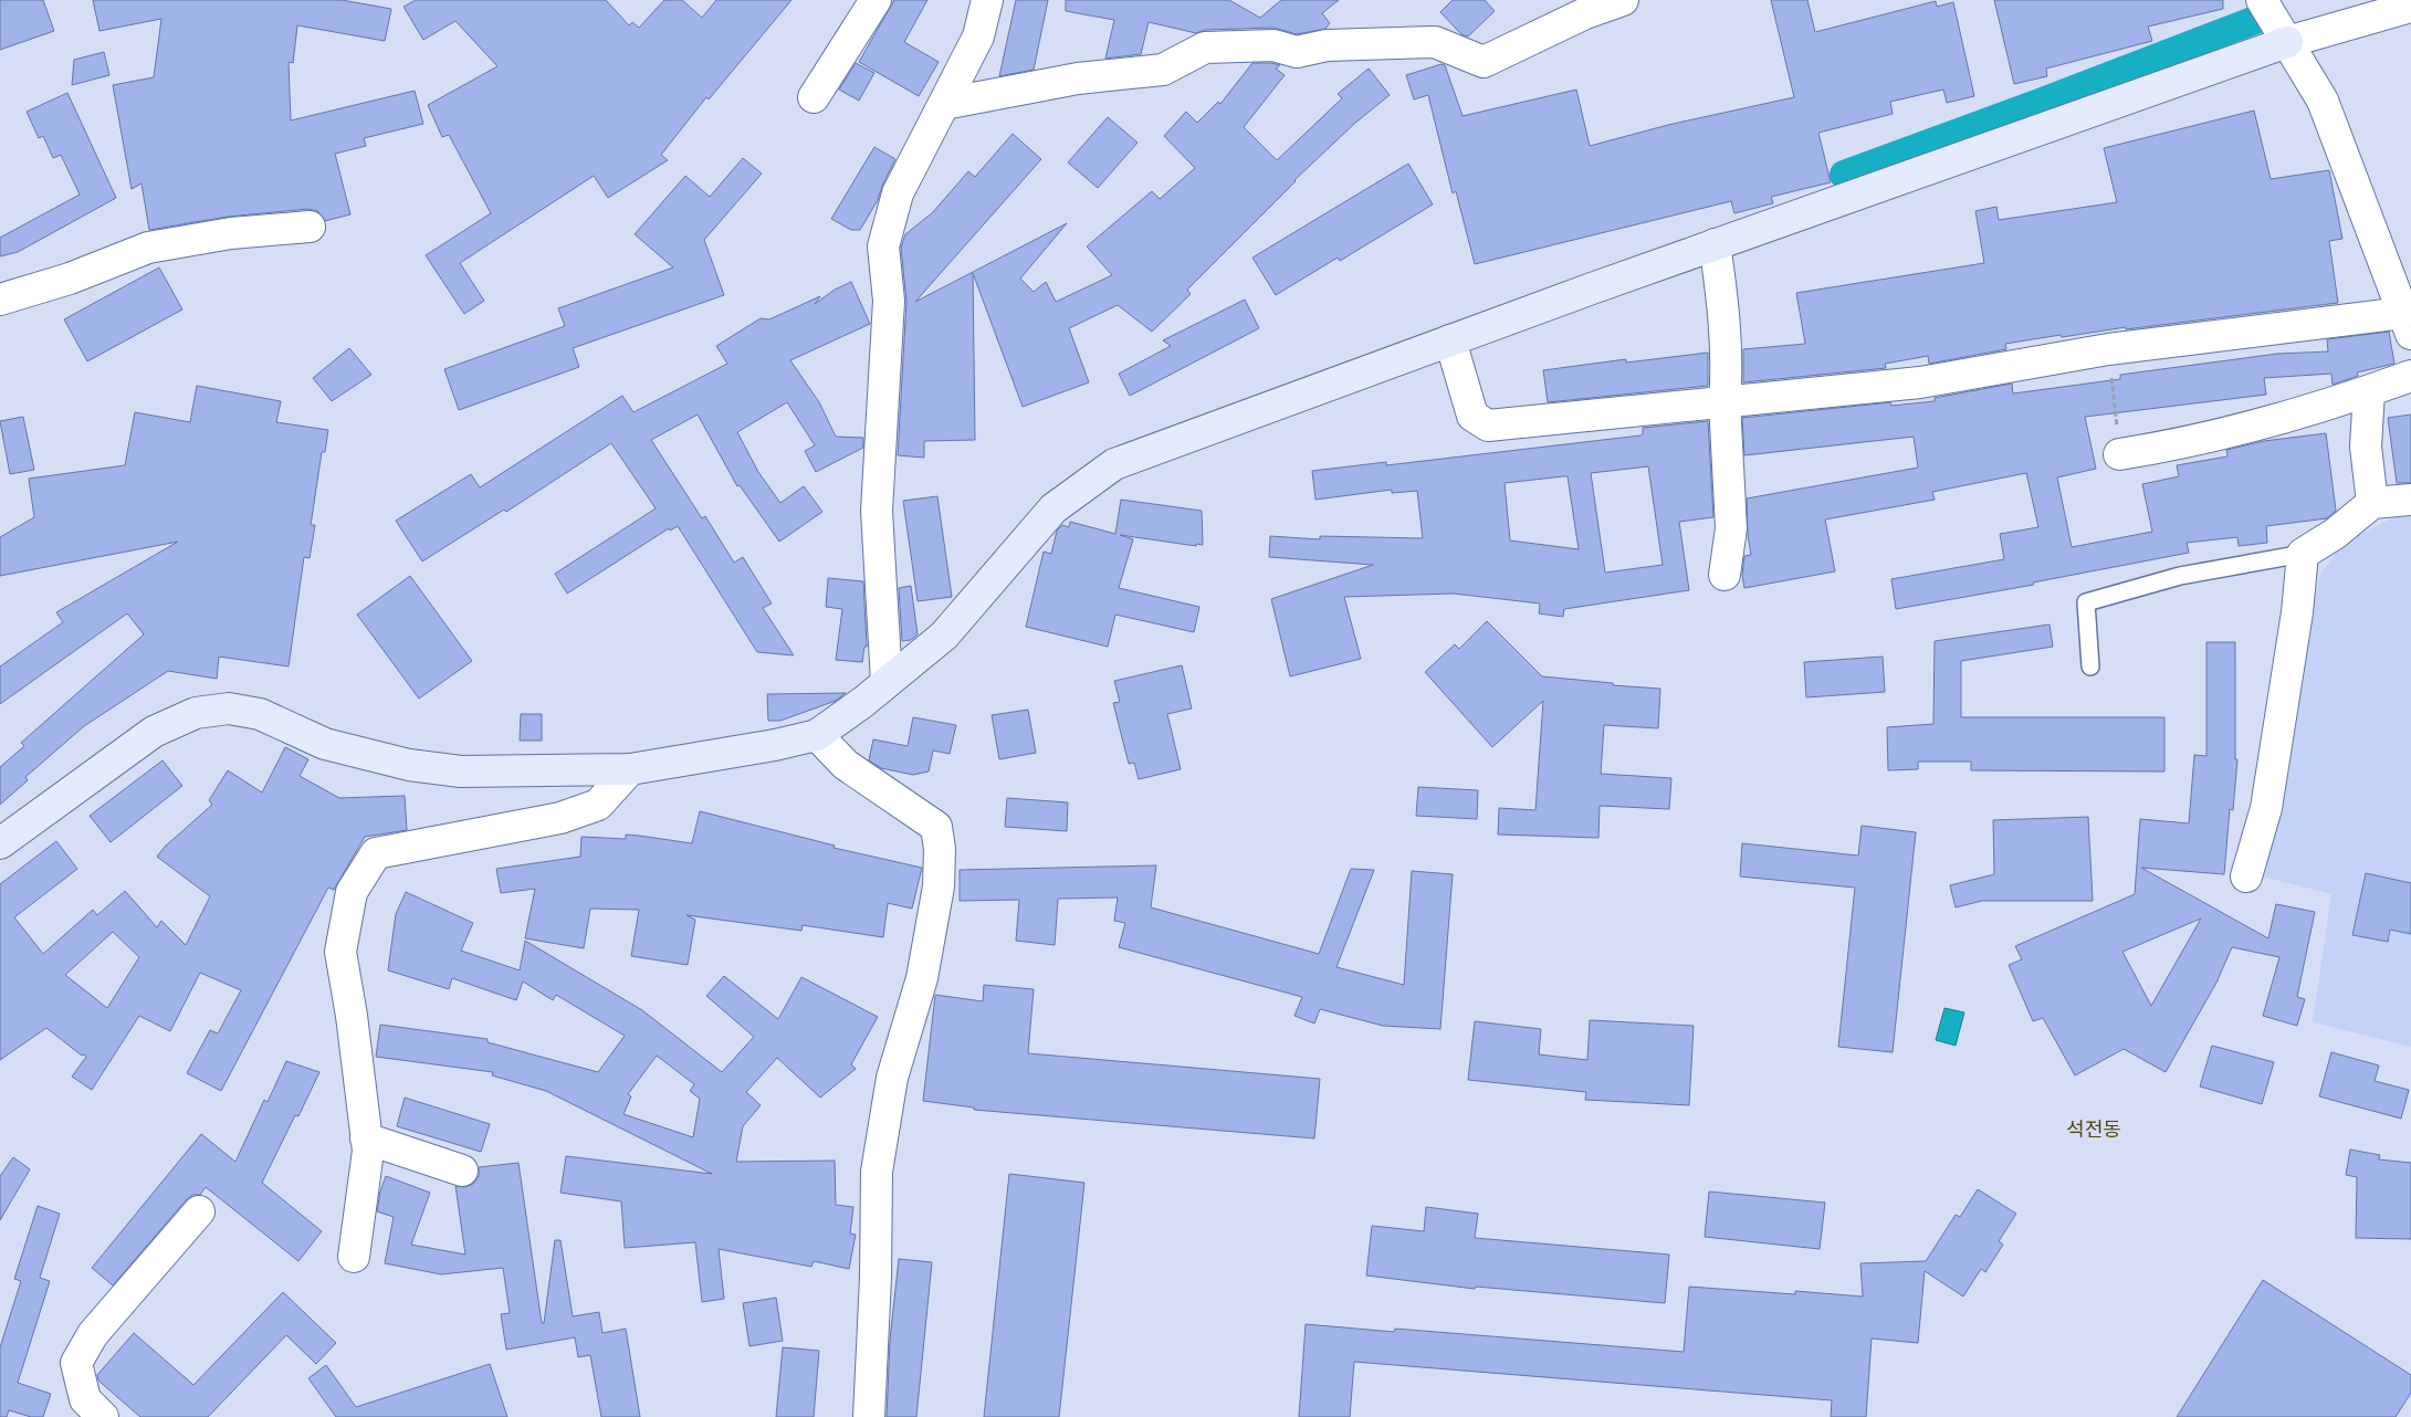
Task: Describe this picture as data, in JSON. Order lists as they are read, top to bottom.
{
  "districts": ["석전동"]
}
